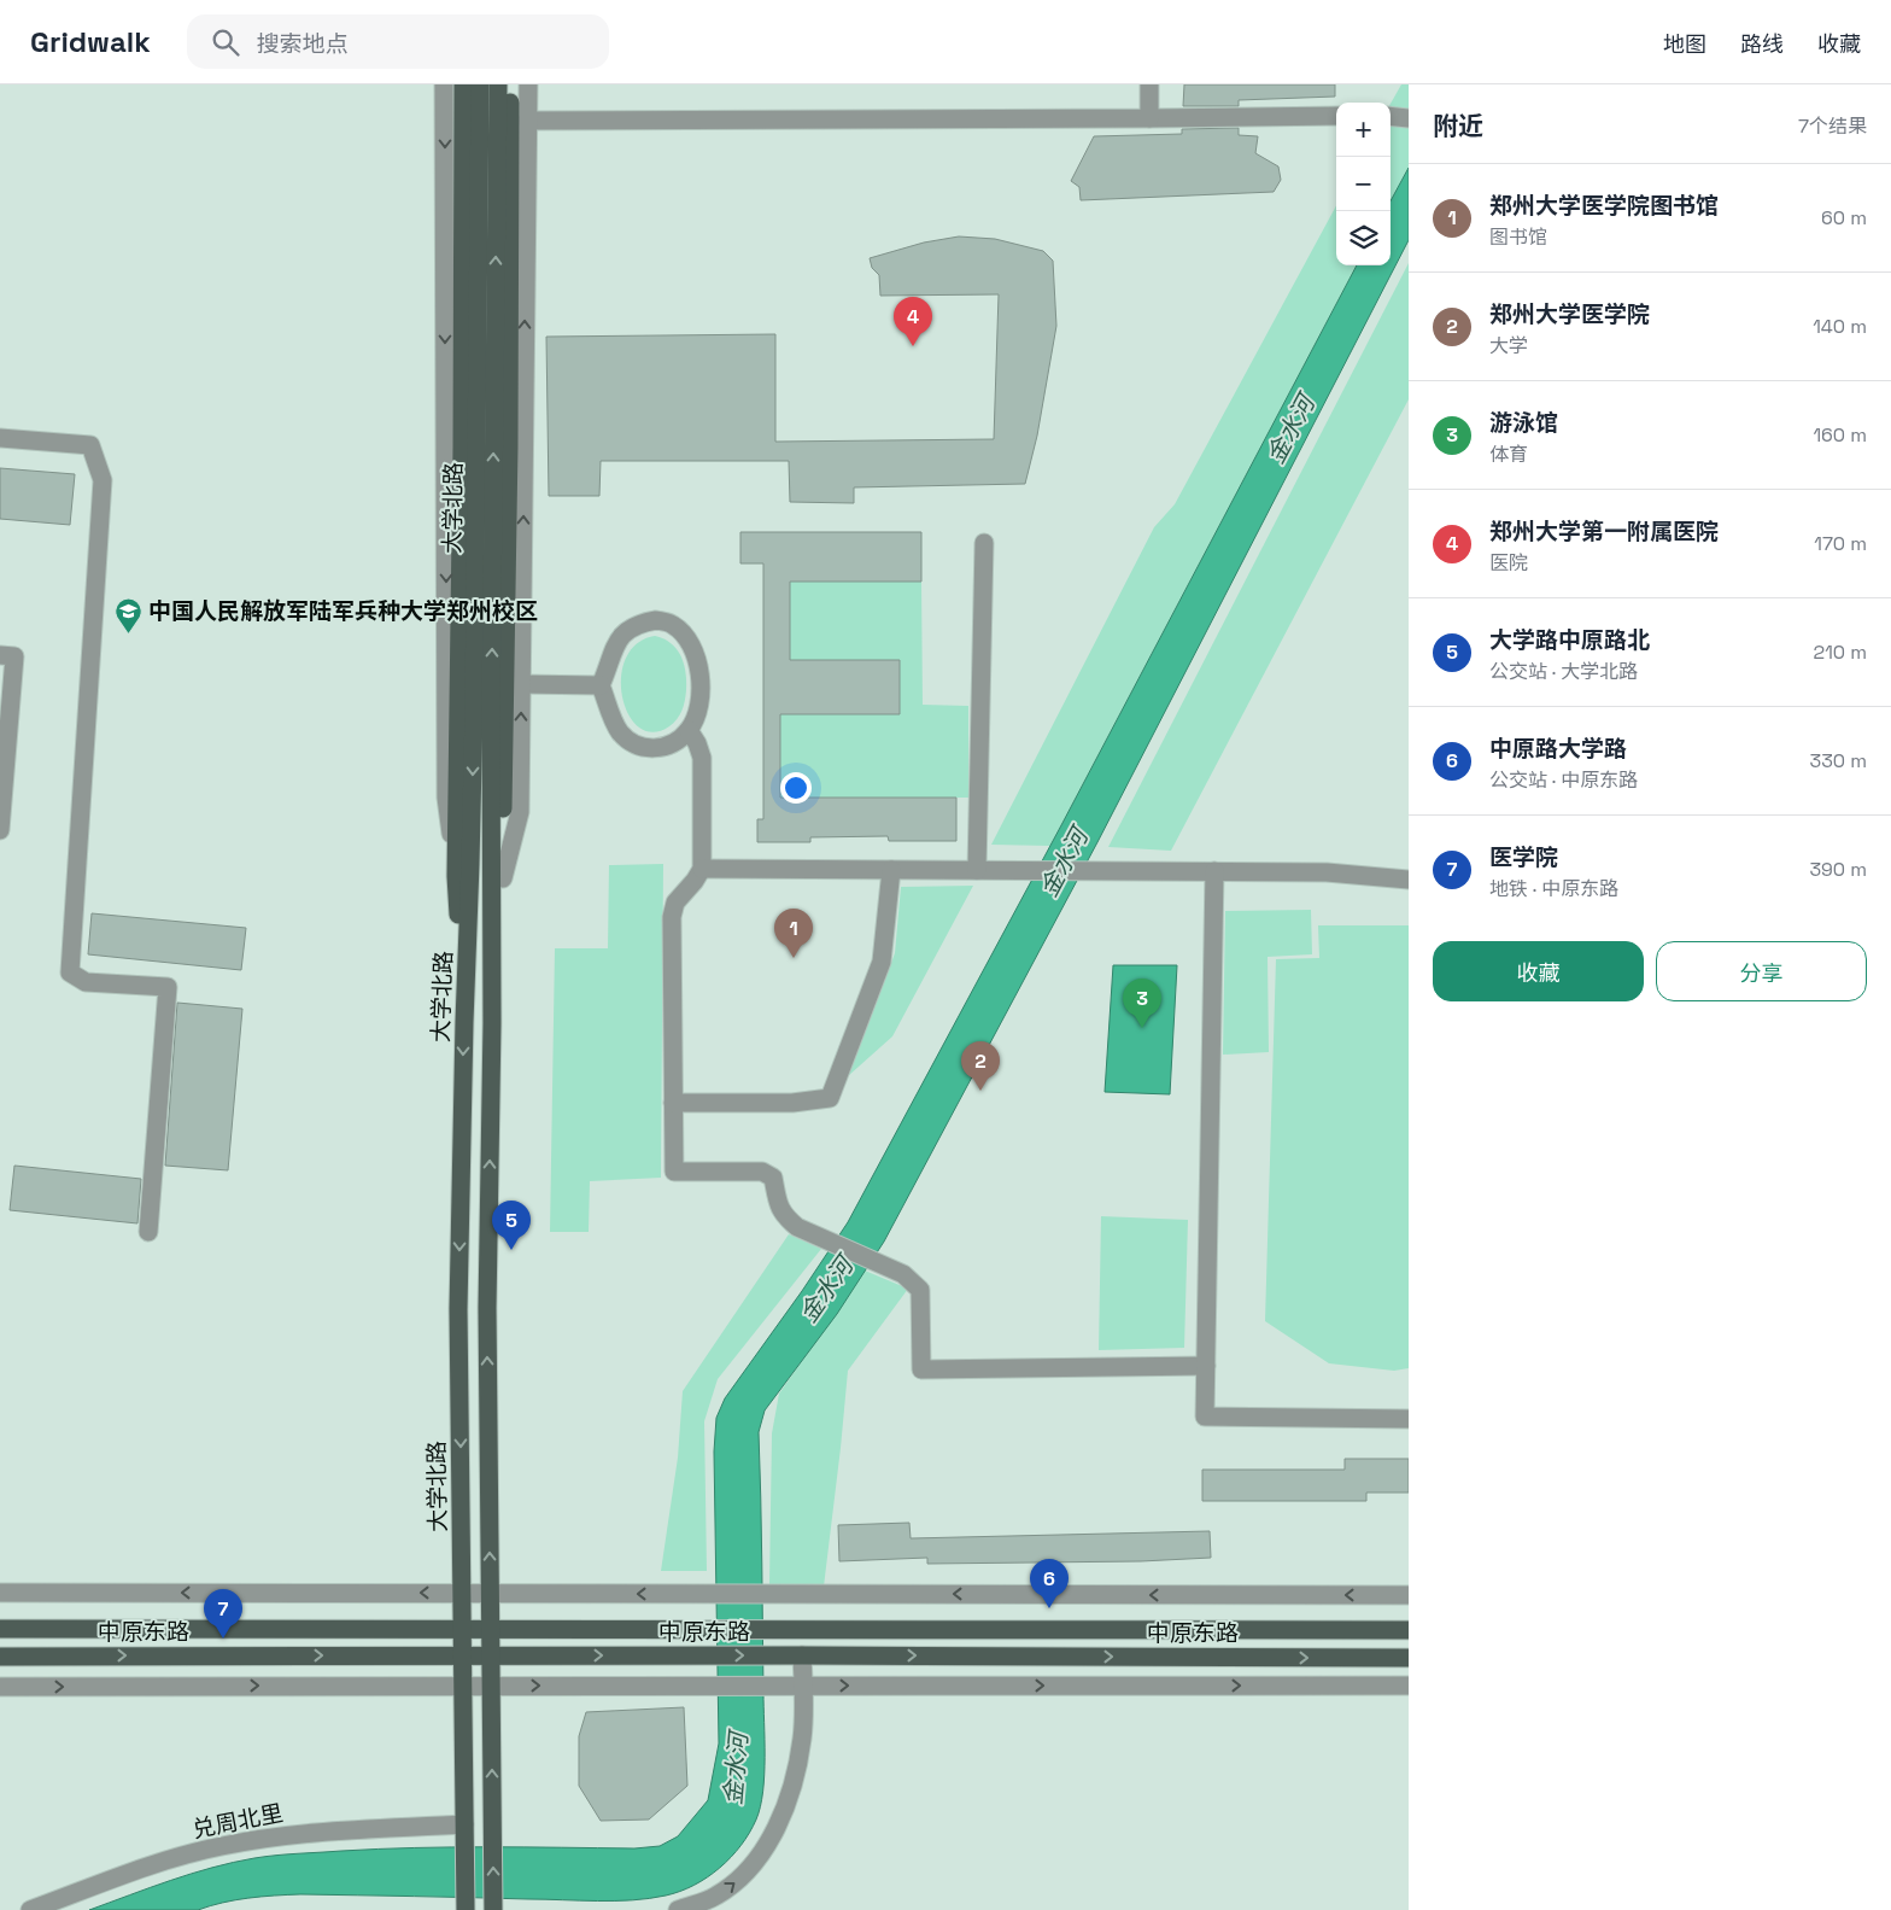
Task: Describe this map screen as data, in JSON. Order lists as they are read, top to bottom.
{
  "streets": {
    "main road": ["大学北路", "中原东路"],
    "street": ["兑周北里"]
  },
  "crossings": [
    ["大学北路", "中原东路"],
    ["大学北路", "兑周北里"]
  ],
  "water": ["金水河"],
  "places": {
    "school or university": ["中国人民解放军陆军兵种大学郑州校区"]
  },
  "page": {
    "header": "Gridwalk",
    "search": "搜索地点",
    "nav": ["地图", "路线", "收藏"],
    "heading": ["附近", "7个结果"],
    "map_buttons": ["+", "−"],
    "list": [
      {
        "mark": "1",
        "name": "郑州大学医学院图书馆",
        "note": "图书馆",
        "value": "60 m"
      },
      {
        "mark": "2",
        "name": "郑州大学医学院",
        "note": "大学",
        "value": "140 m"
      },
      {
        "mark": "3",
        "name": "游泳馆",
        "note": "体育",
        "value": "160 m"
      },
      {
        "mark": "4",
        "name": "郑州大学第一附属医院",
        "note": "医院",
        "value": "170 m"
      },
      {
        "mark": "5",
        "name": "大学路中原路北",
        "note": "公交站 · 大学北路",
        "value": "210 m"
      },
      {
        "mark": "6",
        "name": "中原路大学路",
        "note": "公交站 · 中原东路",
        "value": "330 m"
      },
      {
        "mark": "7",
        "name": "医学院",
        "note": "地铁 · 中原东路",
        "value": "390 m"
      }
    ],
    "pins": [
      "4",
      "1",
      "3",
      "2",
      "5",
      "6",
      "7"
    ],
    "buttons": ["收藏", "分享"]
  }
}
